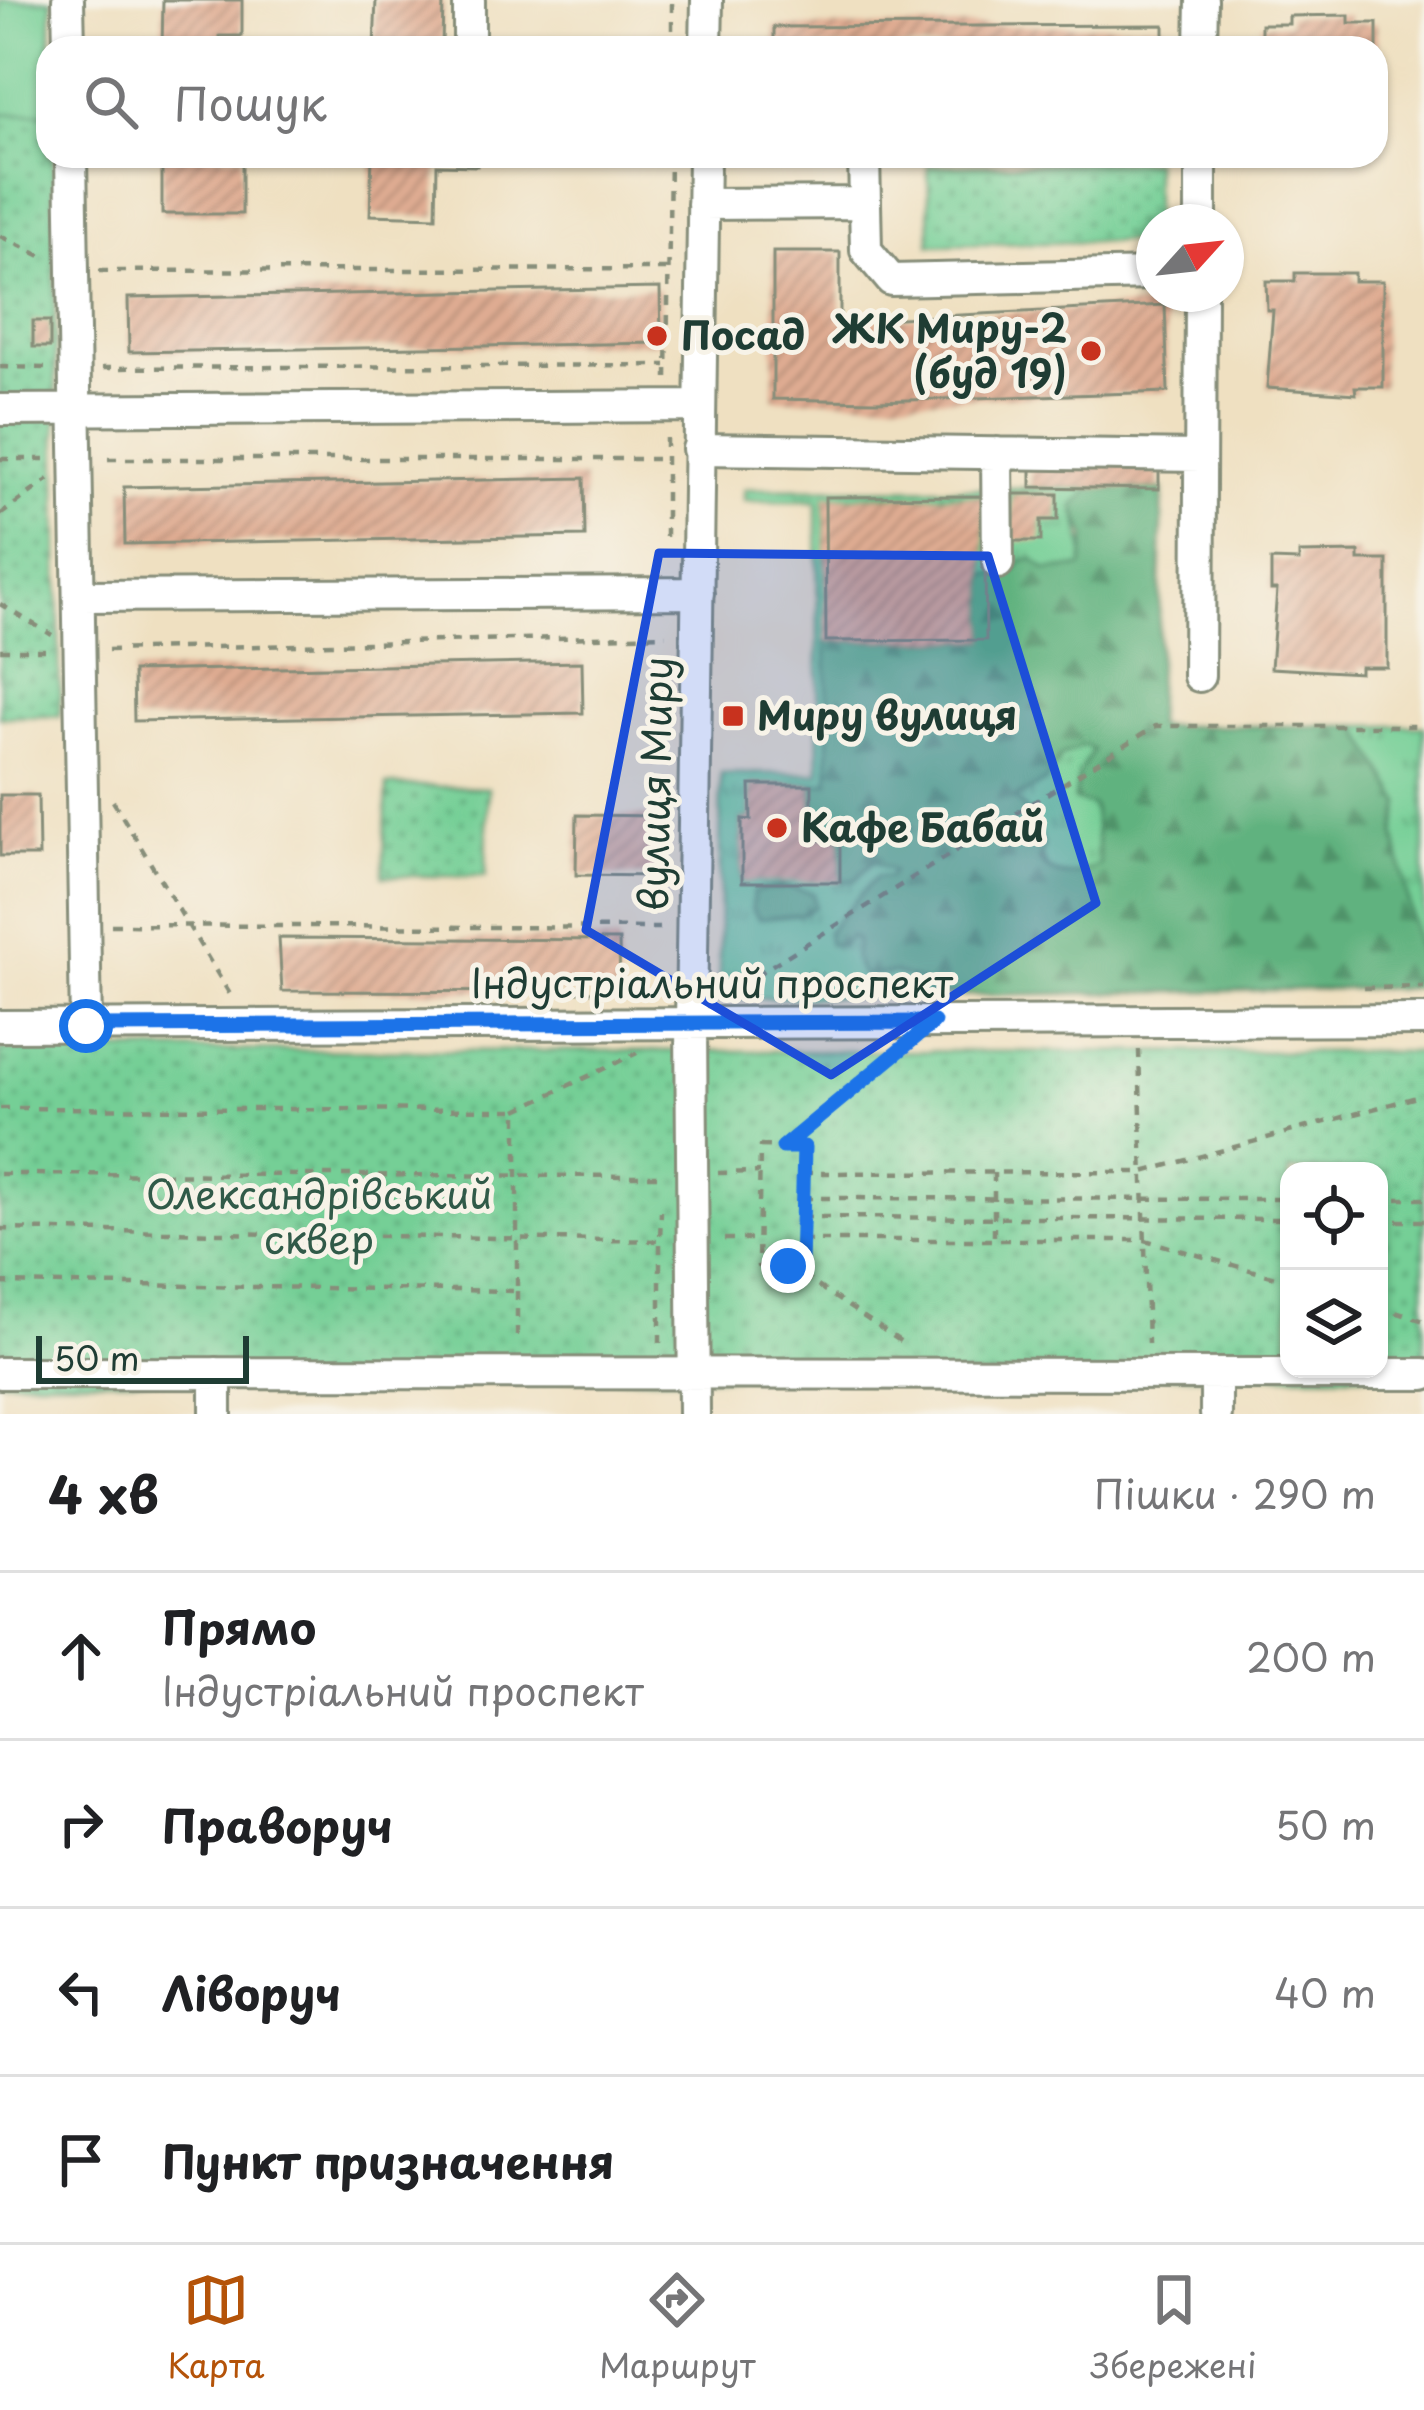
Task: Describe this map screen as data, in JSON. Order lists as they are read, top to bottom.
{
  "streets": {
    "street": ["вулиця Миру", "Індустріальний проспект"]
  },
  "crossings": [
    ["вулиця Миру", "Індустріальний проспект"]
  ],
  "parks": ["Олександрівський сквер"],
  "places": {
    "other": ["Посад", "ЖК Миру-2 (буд 19)", "Кафе Бабай"],
    "transit": ["Миру вулиця"]
  },
  "scale_bar": "50 m",
  "north": "top right",
  "page": {
    "search": "Пошук",
    "scale": "50 m",
    "heading": ["4 хв", "Пішки · 290 m"],
    "list": [
      ["Прямо", "Індустріальний проспект", "200 m"],
      ["Праворуч", "50 m"],
      ["Ліворуч", "40 m"],
      "Пункт призначення"
    ],
    "nav": ["Карта", "Маршрут", "Збережені"]
  }
}
